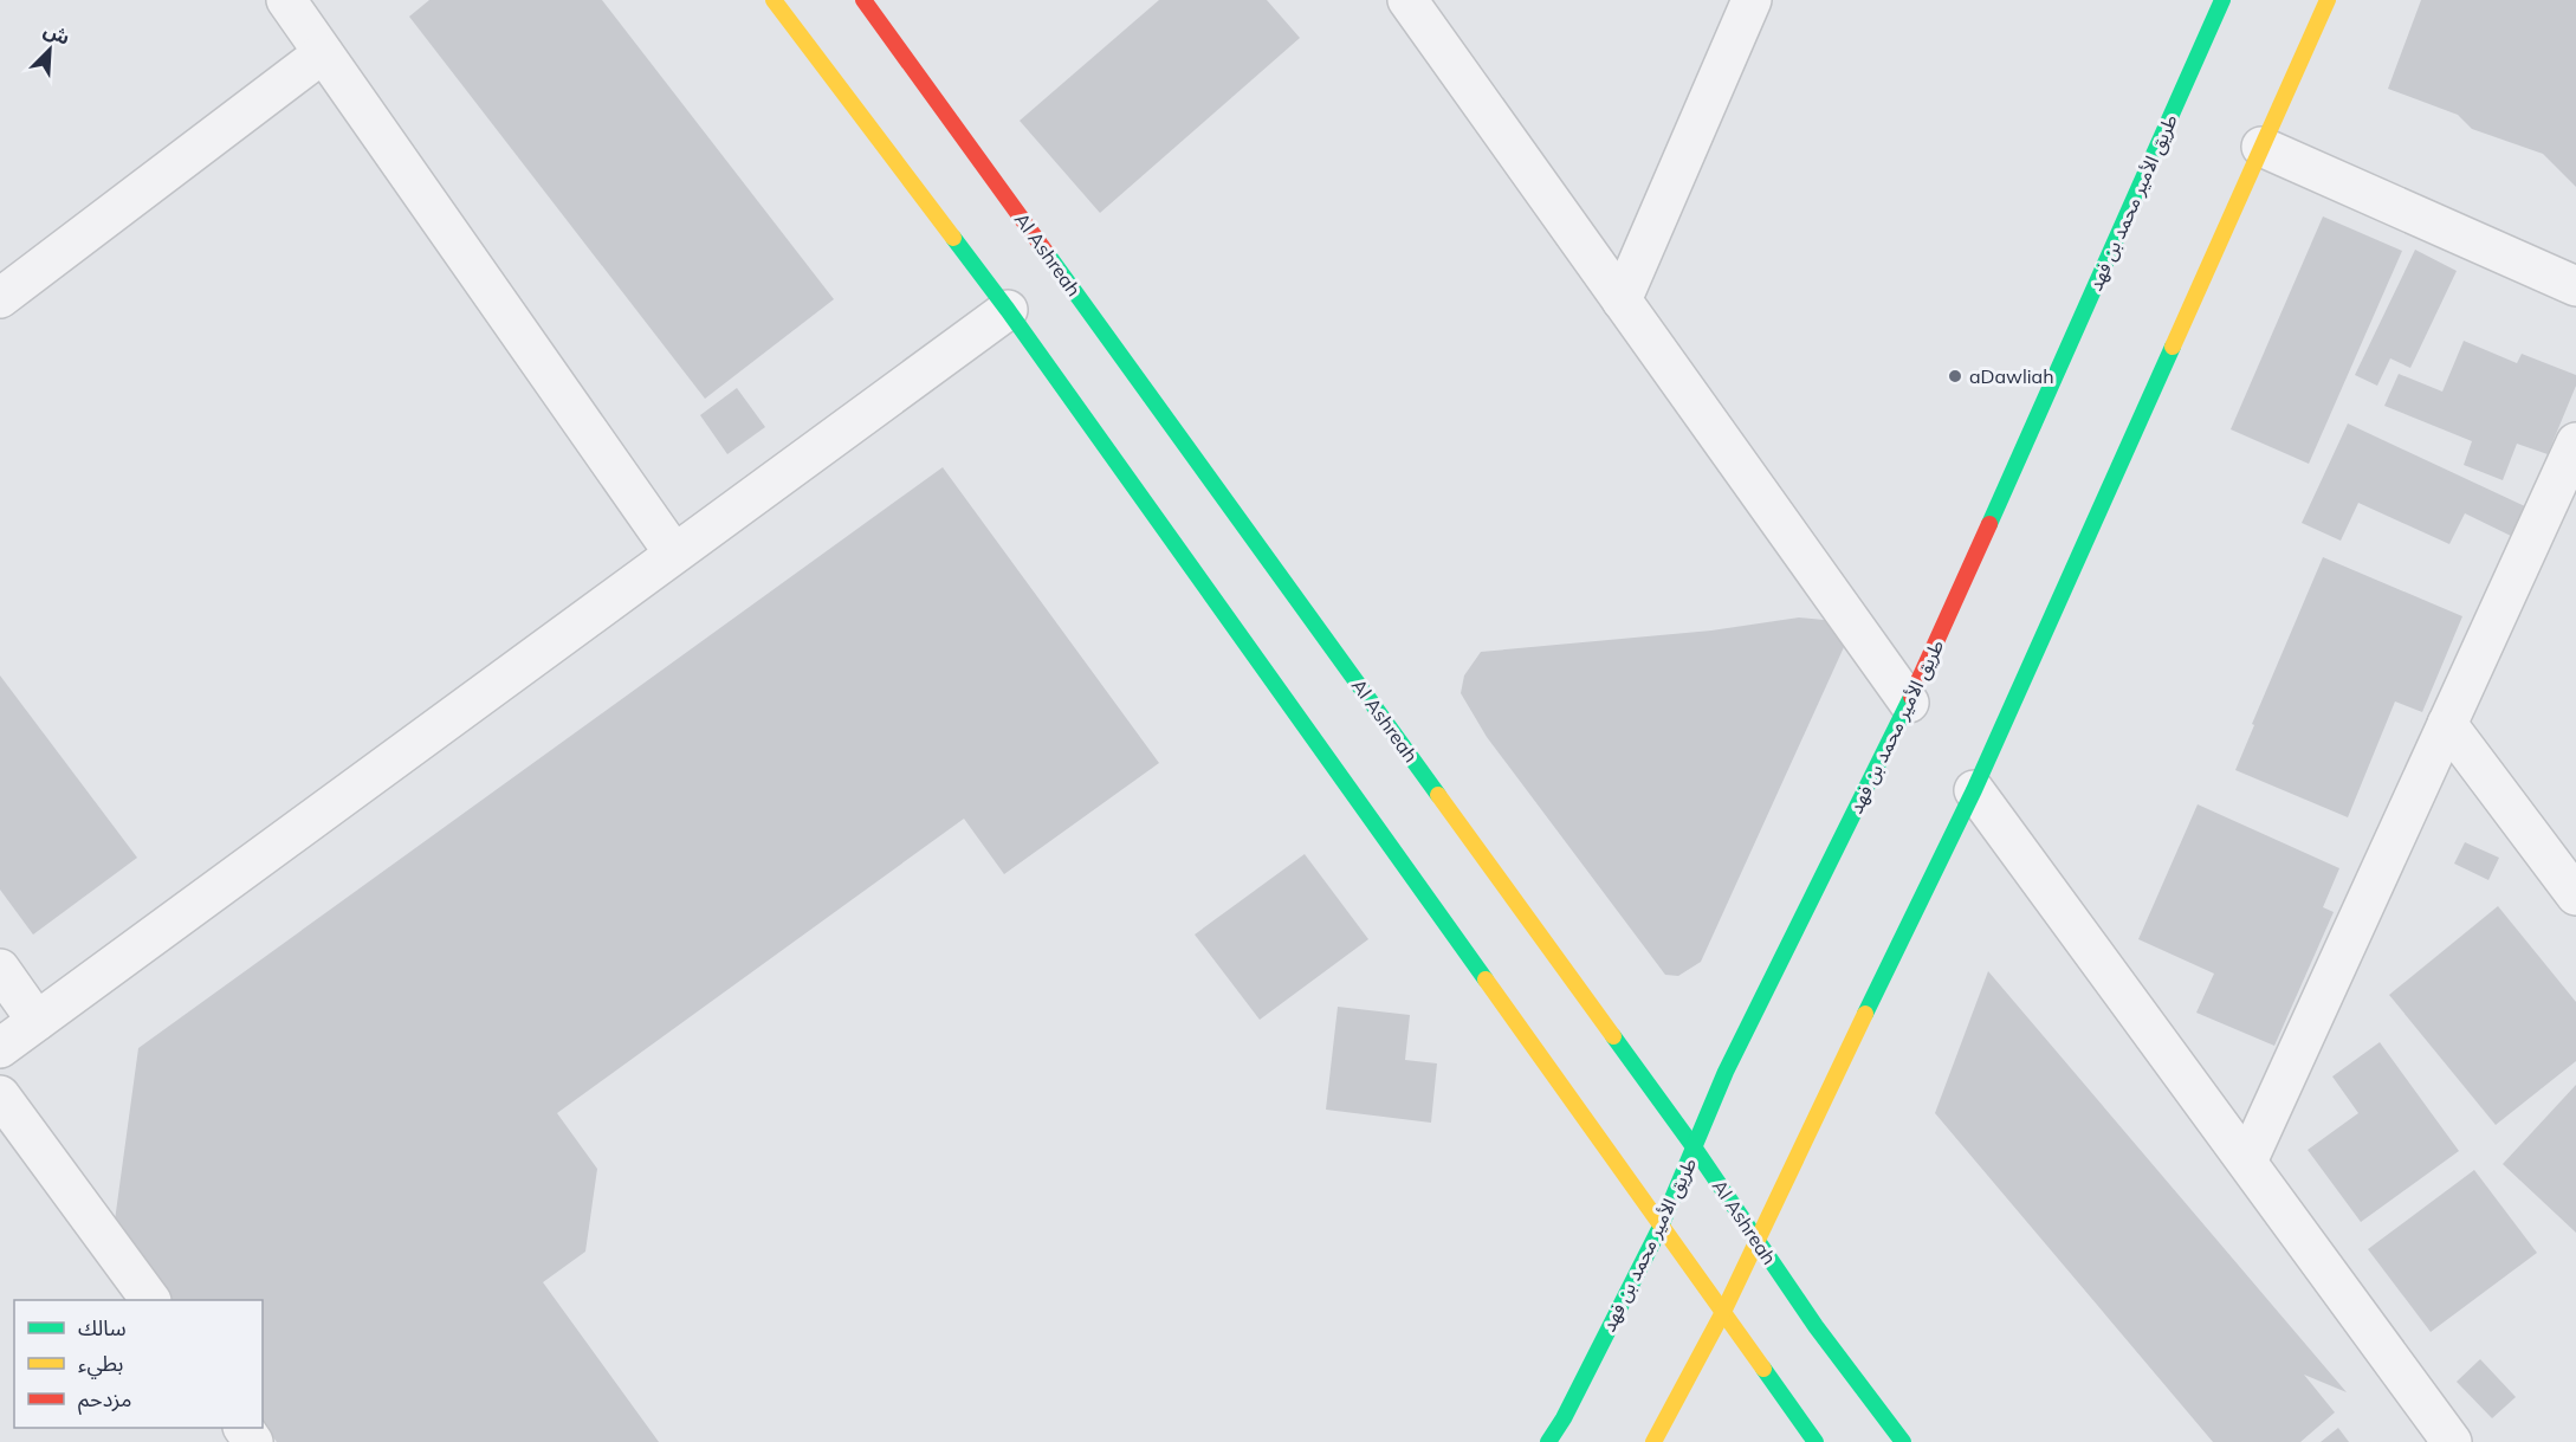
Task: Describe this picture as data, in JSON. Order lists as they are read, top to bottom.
{
  "streets": {
    "main road": ["طريق الأمير محمد بن فهد", "Al Ashreah"]
  },
  "crossings": [
    ["طريق الأمير محمد بن فهد", "Al Ashreah"]
  ],
  "places": ["aDawliah"],
  "legend": ["سالك", "بطيء", "مزدحم"],
  "north": "top right"
}
